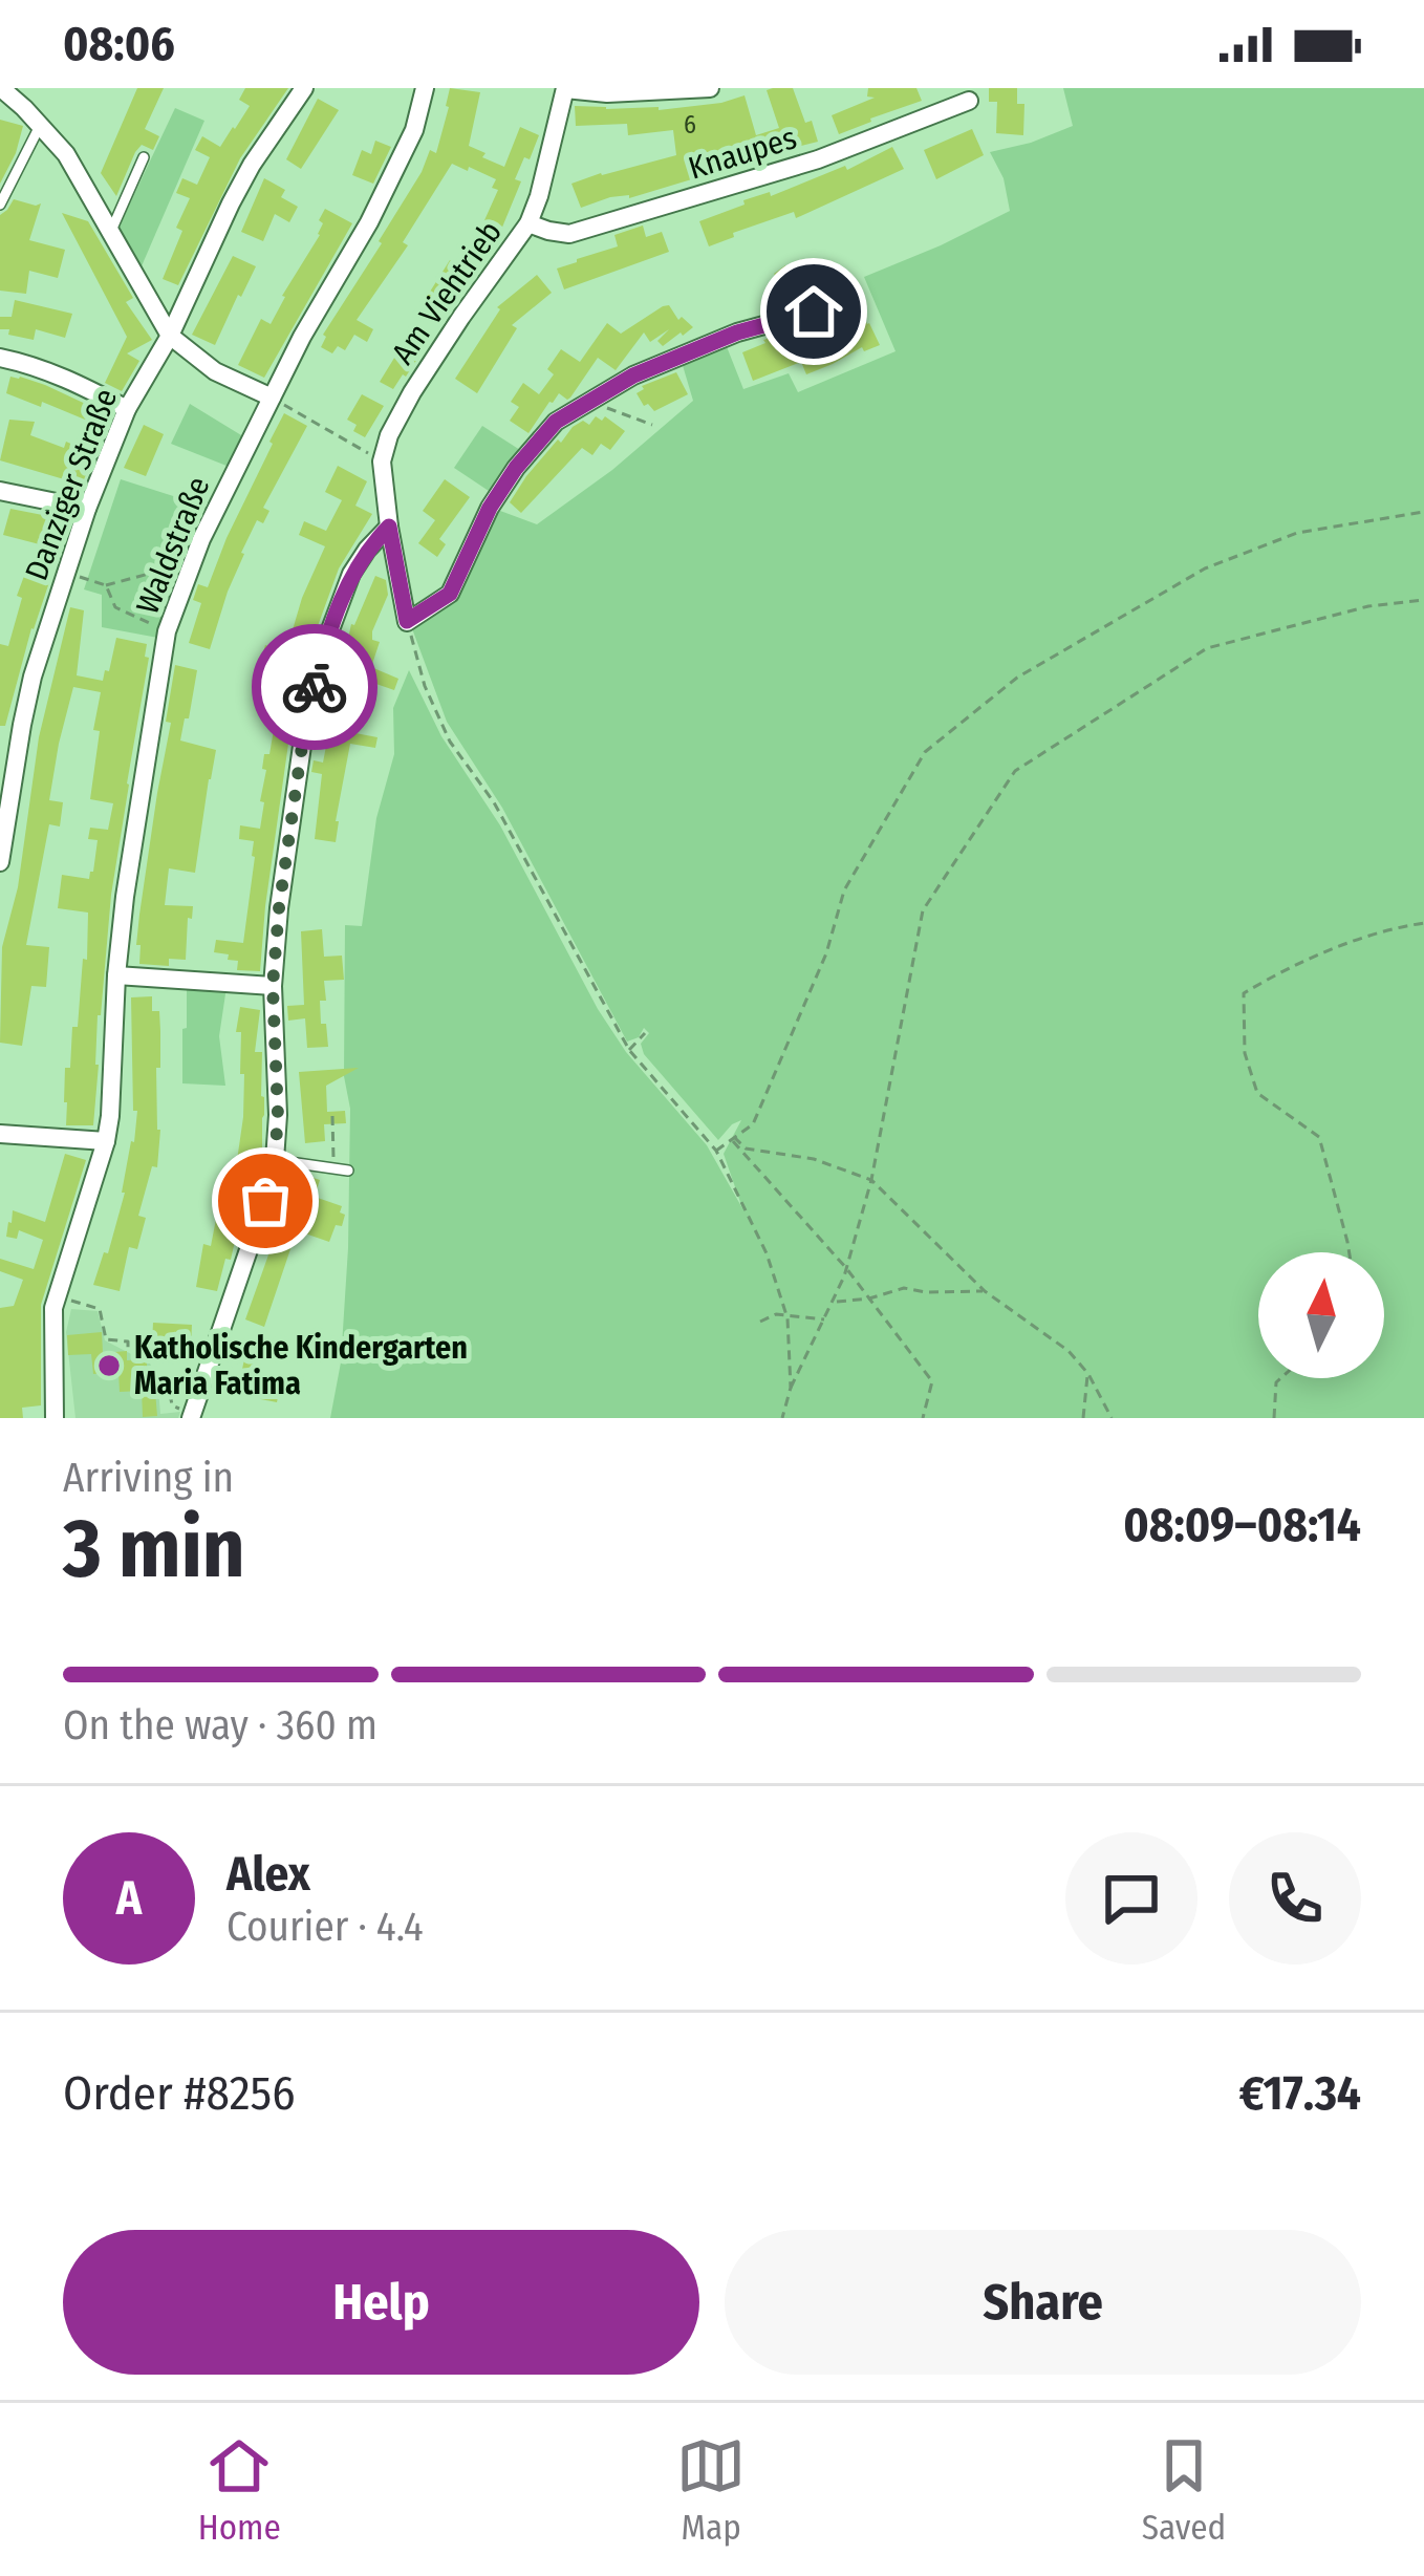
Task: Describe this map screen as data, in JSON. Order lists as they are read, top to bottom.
{
  "streets": {
    "street": [
      "Knaupes",
      "Am Viehtrieb",
      "Danziger Straße",
      "Waldstraße"
    ]
  },
  "crossings": [
    ["Knaupes", "Am Viehtrieb"]
  ],
  "places": ["Katholische Kindergarten Maria Fatima"],
  "house_numbers": ["6"],
  "north": "top",
  "page": {
    "status": "08:06",
    "heading": ["3 min", "Arriving in", "08:09–08:14"],
    "panel": [
      "Alex",
      "Courier · 4.4",
      "Order #8256",
      "€17.34"
    ],
    "bar": "On the way · 360 m",
    "round": "A",
    "buttons": ["Help", "Share"],
    "tabs": ["Home", "Map", "Saved"]
  }
}
